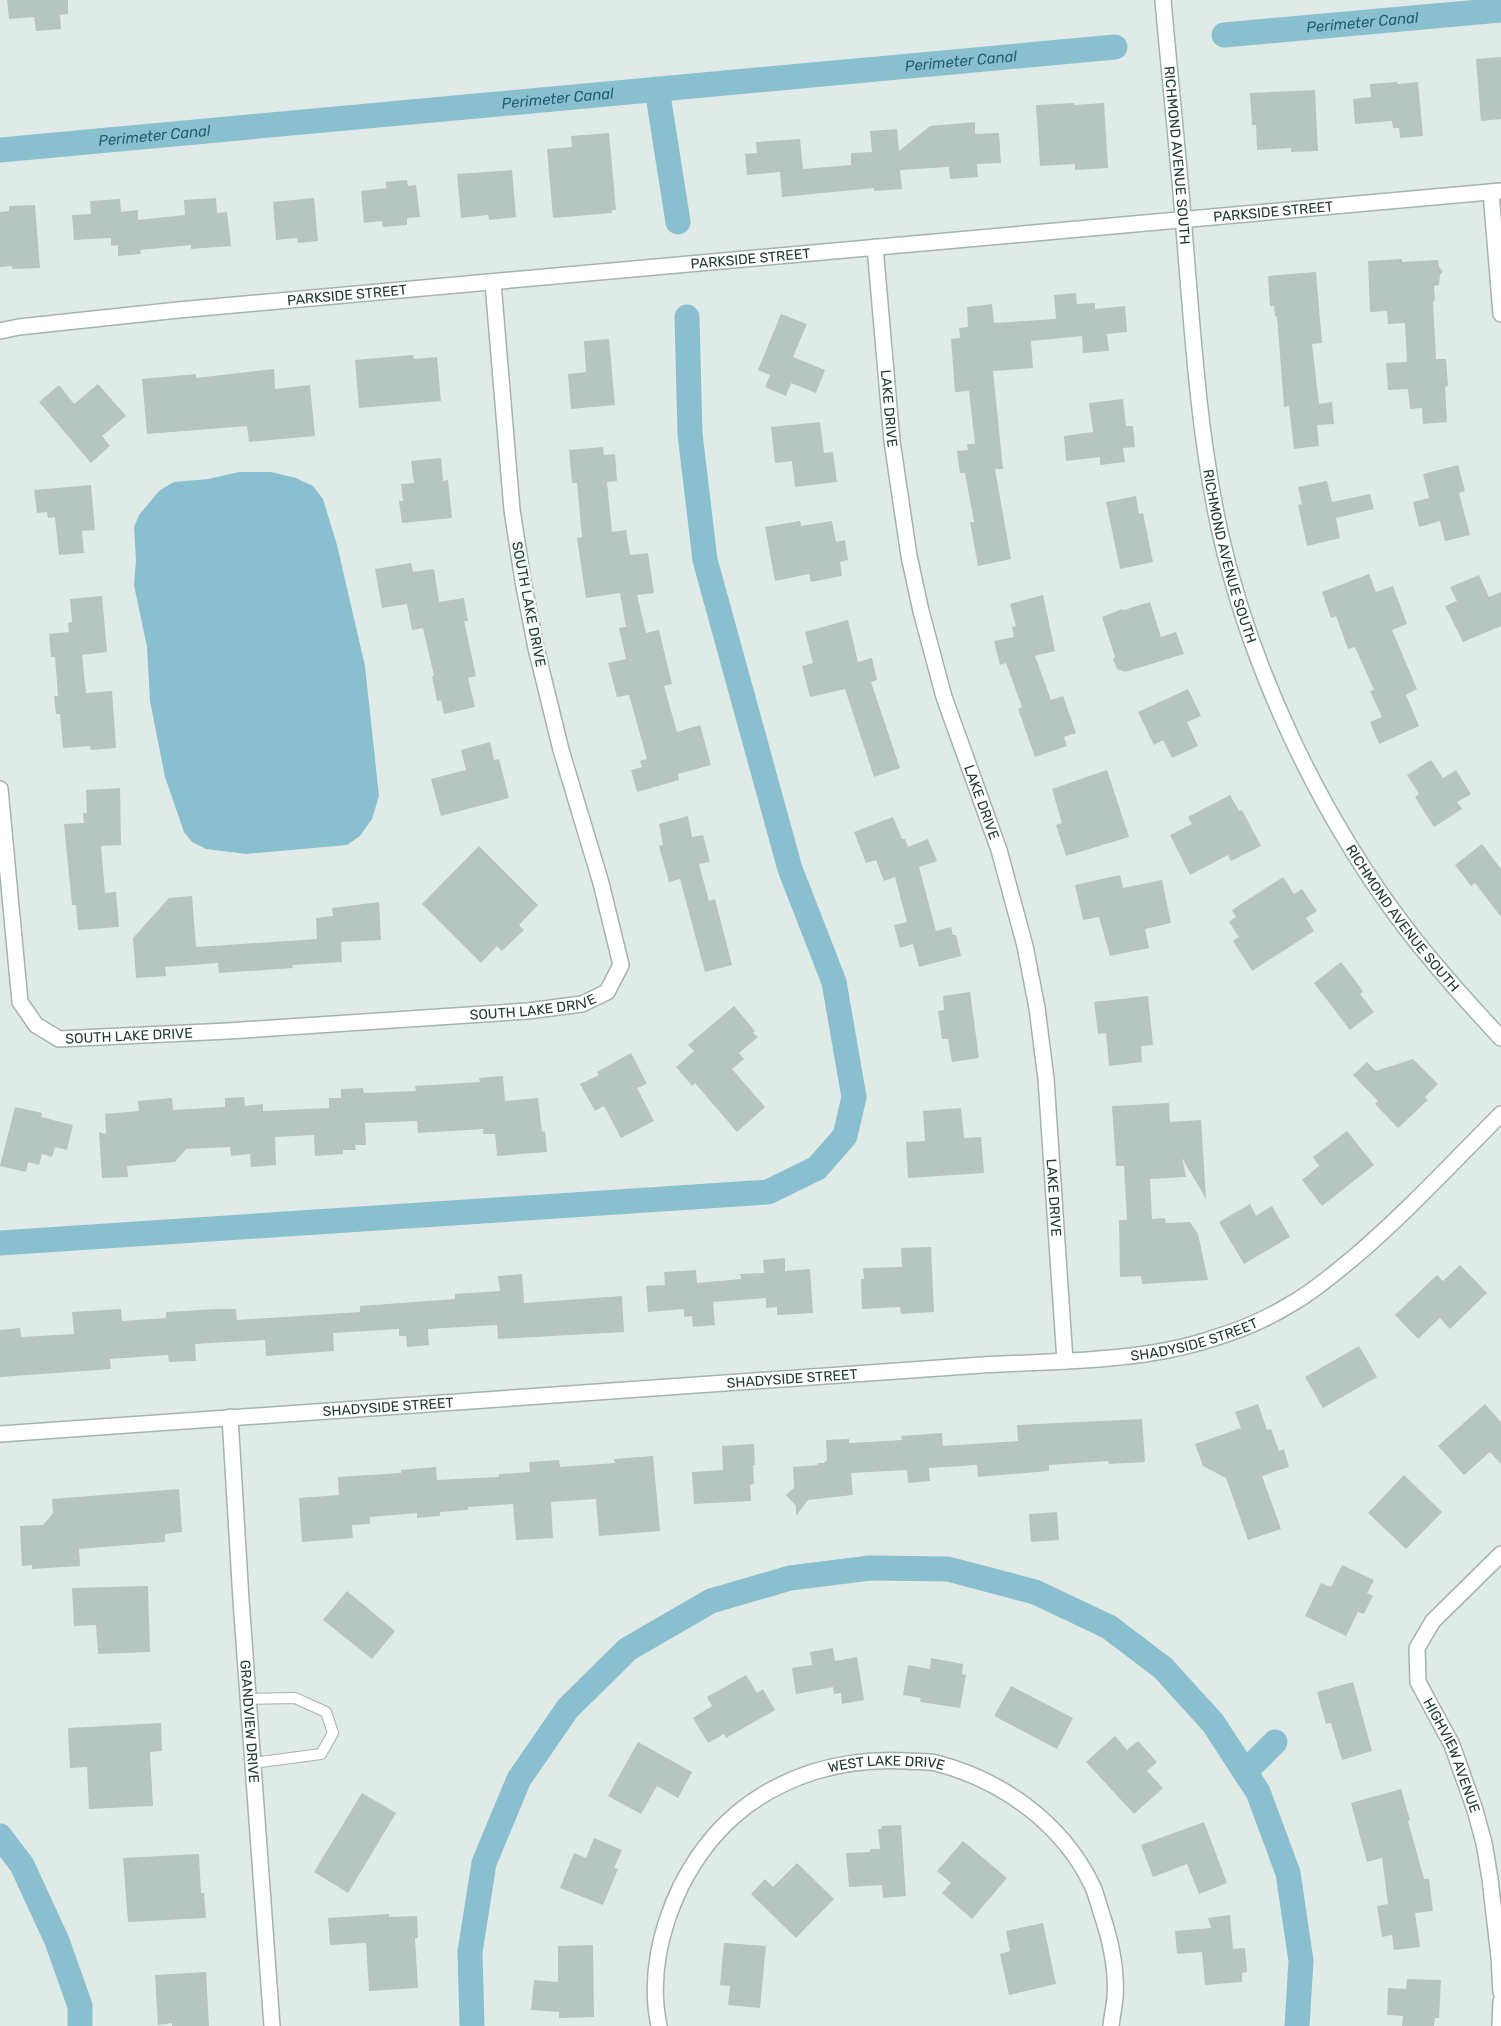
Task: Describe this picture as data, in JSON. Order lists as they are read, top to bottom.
{
  "streets": {
    "street": [
      "RICHMOND AVENUE SOUTH",
      "PARKSIDE STREET",
      "LAKE DRIVE",
      "SOUTH LAKE DRIVE",
      "SHADYSIDE STREET",
      "GRANDVIEW DRIVE",
      "HIGHVIEW AVENUE",
      "WEST LAKE DRIVE"
    ]
  },
  "crossings": [
    ["RICHMOND AVENUE SOUTH", "PARKSIDE STREET"],
    ["PARKSIDE STREET", "LAKE DRIVE"],
    ["PARKSIDE STREET", "SOUTH LAKE DRIVE"],
    ["LAKE DRIVE", "SHADYSIDE STREET"],
    ["SHADYSIDE STREET", "GRANDVIEW DRIVE"]
  ],
  "water": ["Perimeter Canal"]
}
